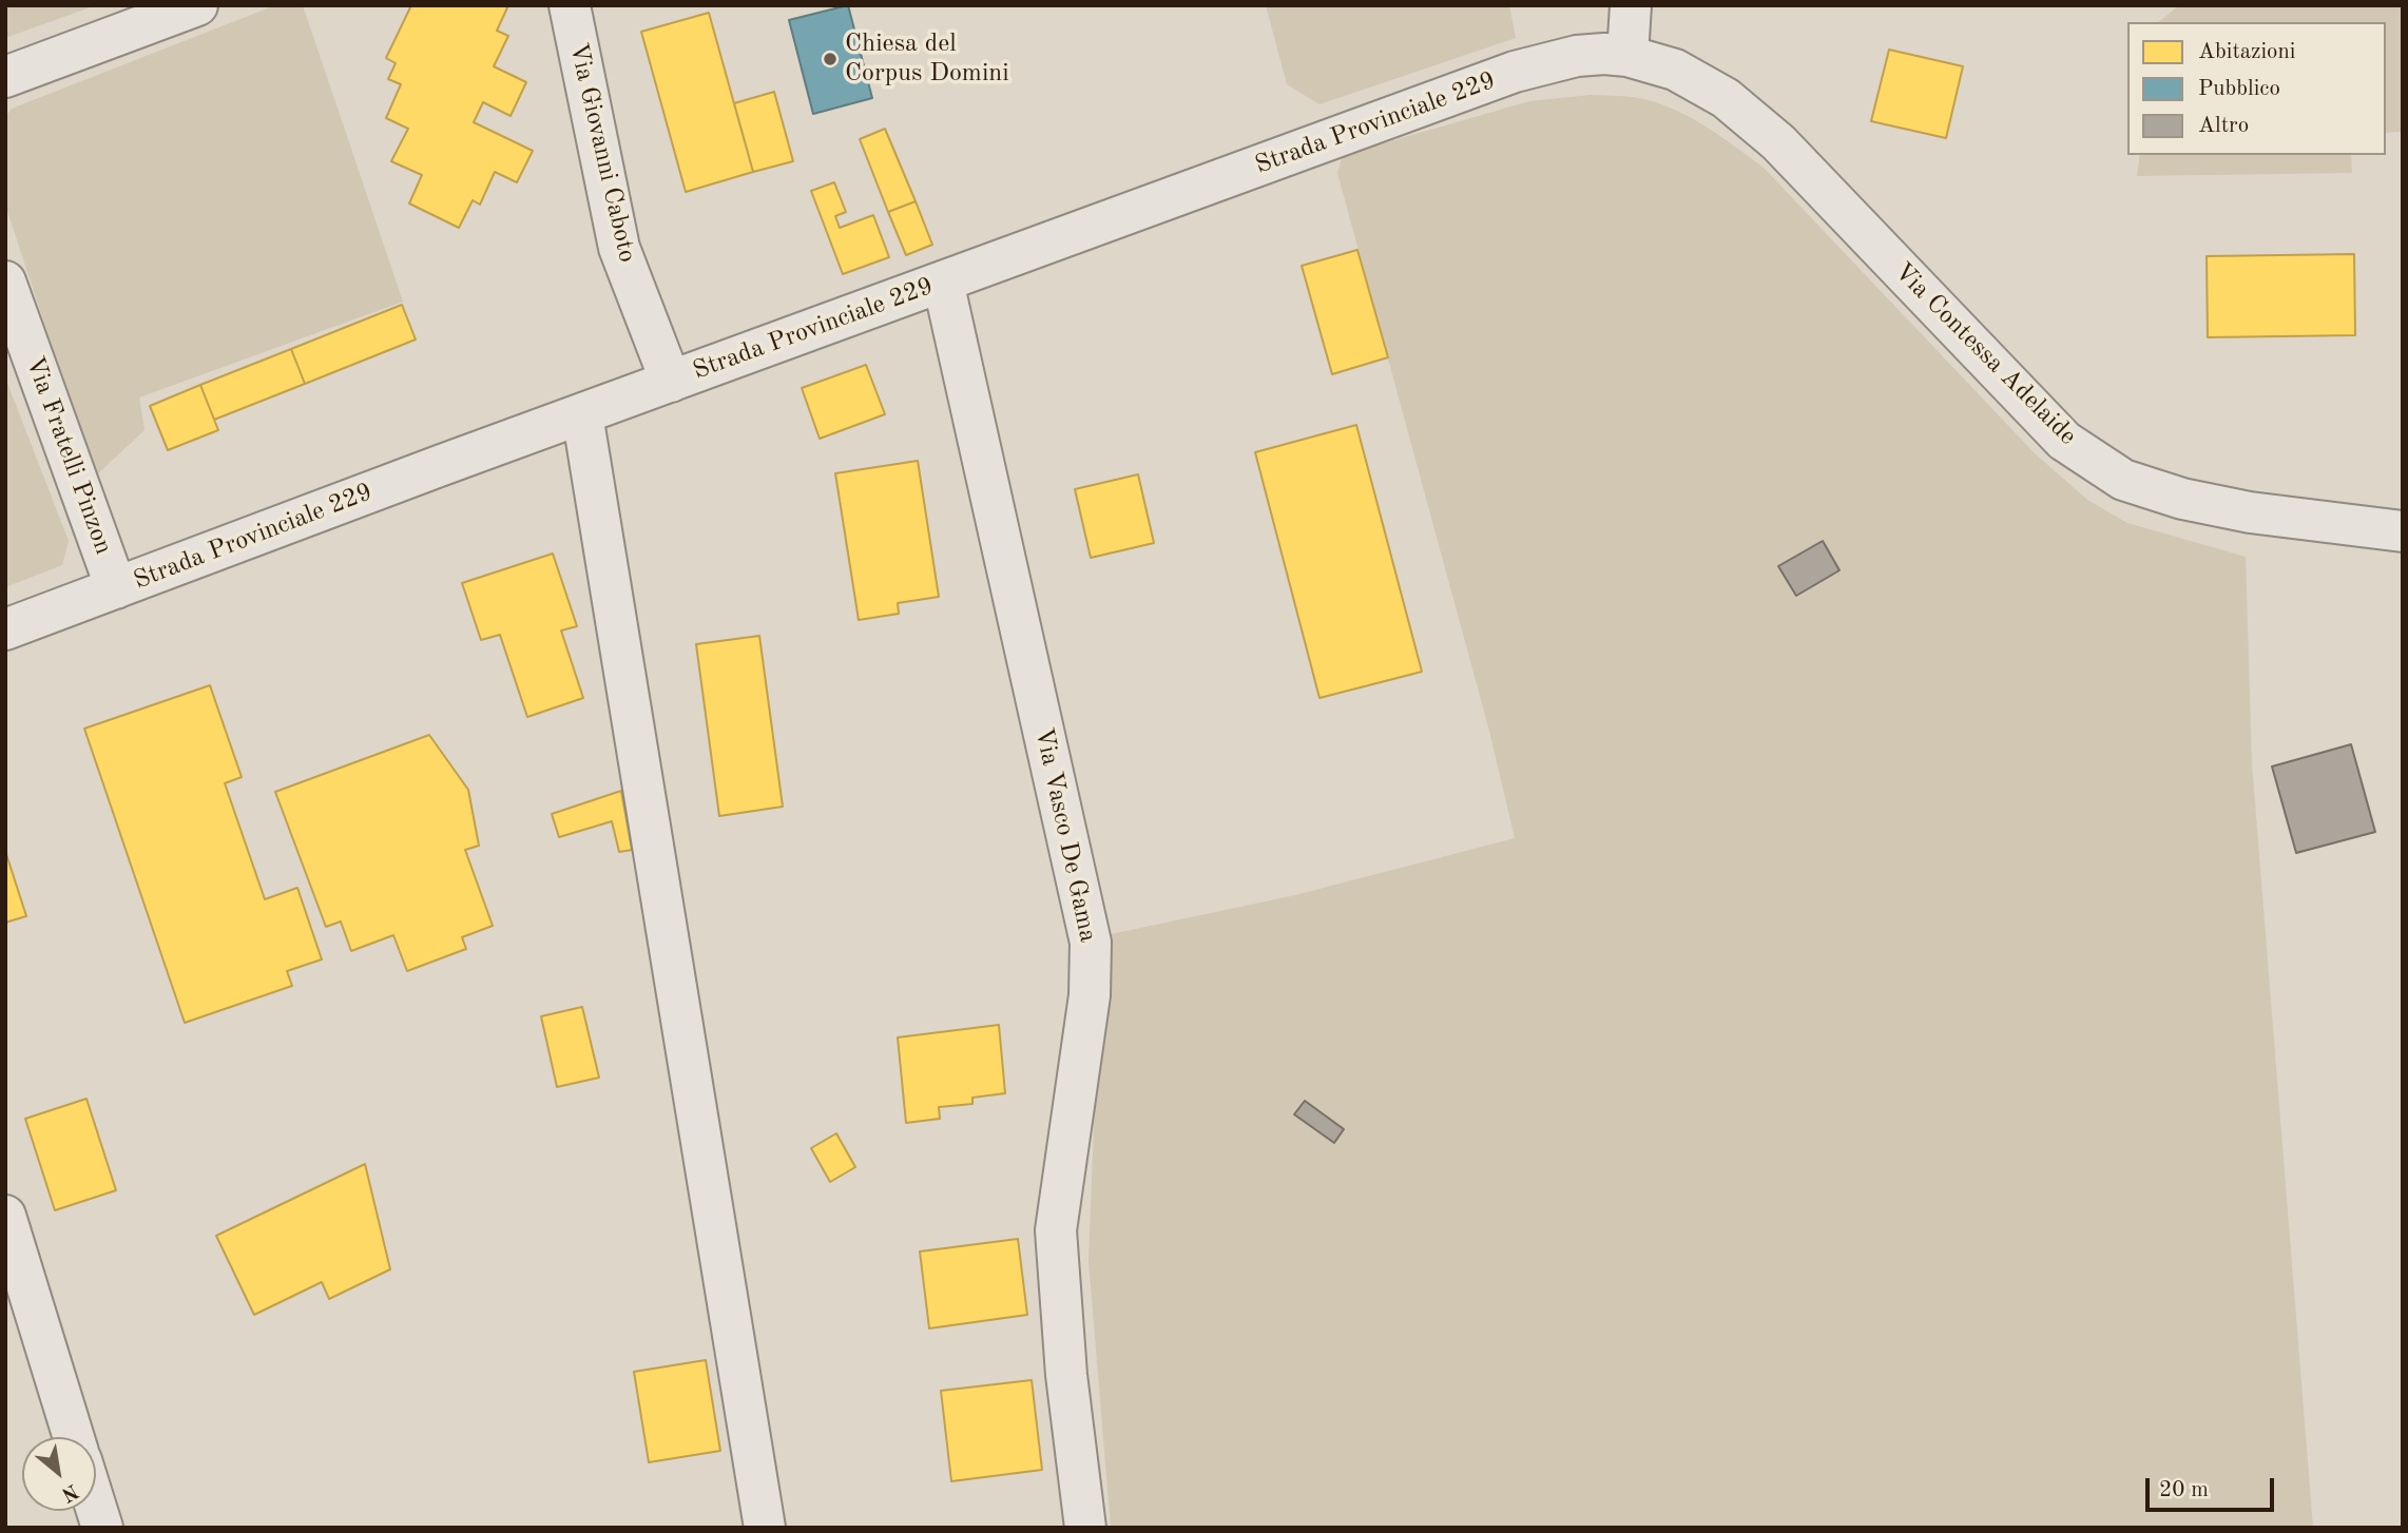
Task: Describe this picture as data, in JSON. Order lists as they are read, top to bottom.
{
  "streets": {
    "street": [
      "Strada Provinciale 229",
      "Via Giovanni Caboto",
      "Via Contessa Adelaide",
      "Via Fratelli Pinzon",
      "Via Vasco De Gama"
    ]
  },
  "crossings": [
    ["Strada Provinciale 229", "Via Giovanni Caboto"],
    ["Strada Provinciale 229", "Via Contessa Adelaide"],
    ["Strada Provinciale 229", "Via Fratelli Pinzon"],
    ["Strada Provinciale 229", "Via Vasco De Gama"]
  ],
  "places": ["Chiesa del Corpus Domini"],
  "legend": ["Abitazioni", "Pubblico", "Altro"],
  "scale_bar": "20 m",
  "north": "bottom right"
}
